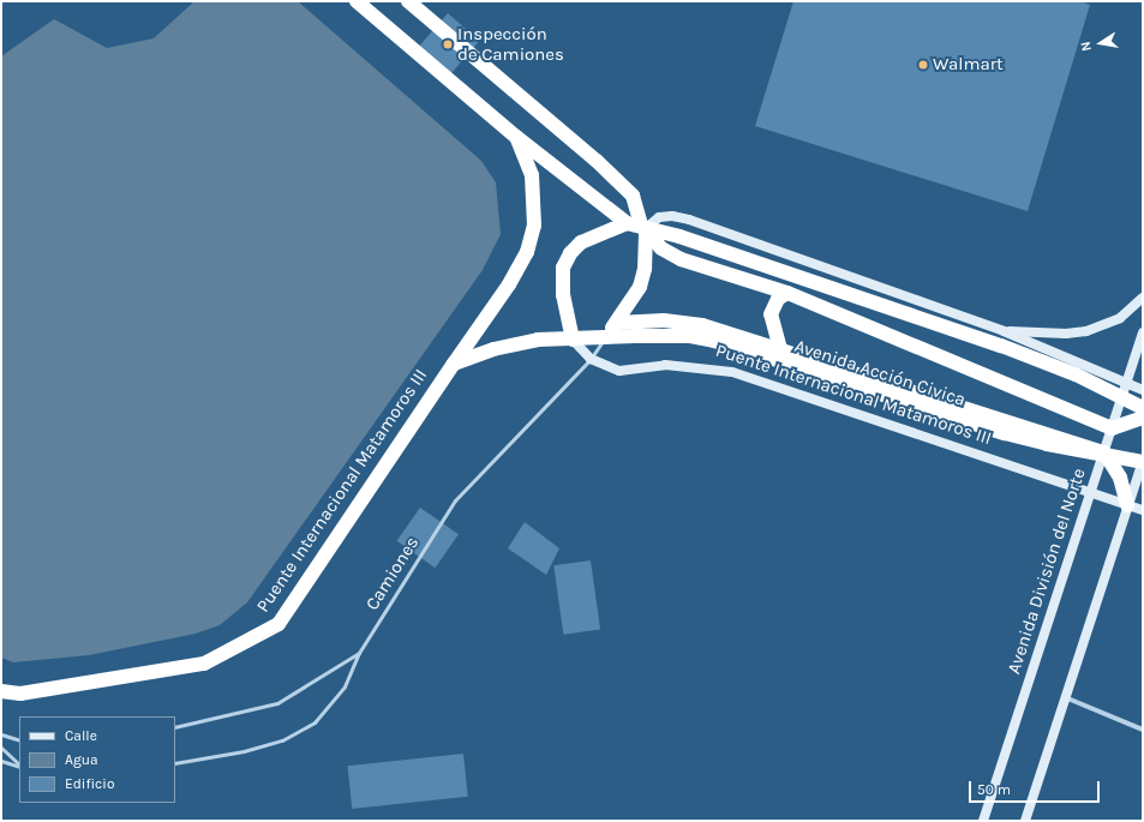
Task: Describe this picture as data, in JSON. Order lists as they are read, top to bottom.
{
  "streets": {
    "highway": ["Avenida Acción Civica", "Puente Internacional Matamoros III"],
    "street": ["Avenida División del Norte"],
    "lane": ["Camiones"]
  },
  "crossings": [
    ["Avenida Acción Civica", "Puente Internacional Matamoros III"],
    ["Avenida Acción Civica", "Camiones"],
    ["Puente Internacional Matamoros III", "Avenida División del Norte"],
    ["Puente Internacional Matamoros III", "Camiones"]
  ],
  "places": ["Inspección de Camiones", "Walmart"],
  "legend": ["Calle", "Agua", "Edificio"],
  "scale_bar": "50 m",
  "north": "left"
}
